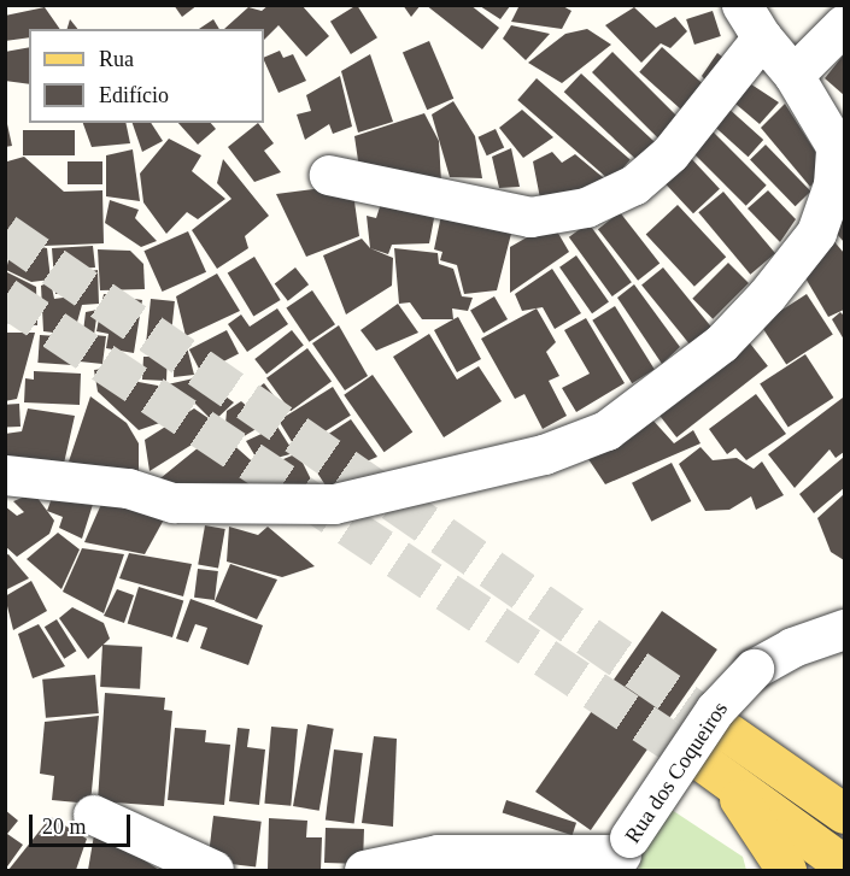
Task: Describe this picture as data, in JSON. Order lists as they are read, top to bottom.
{
  "streets": {
    "street": ["Rua dos Coqueiros"]
  },
  "legend": ["Rua", "Edifício"],
  "scale_bar": "20 m"
}
